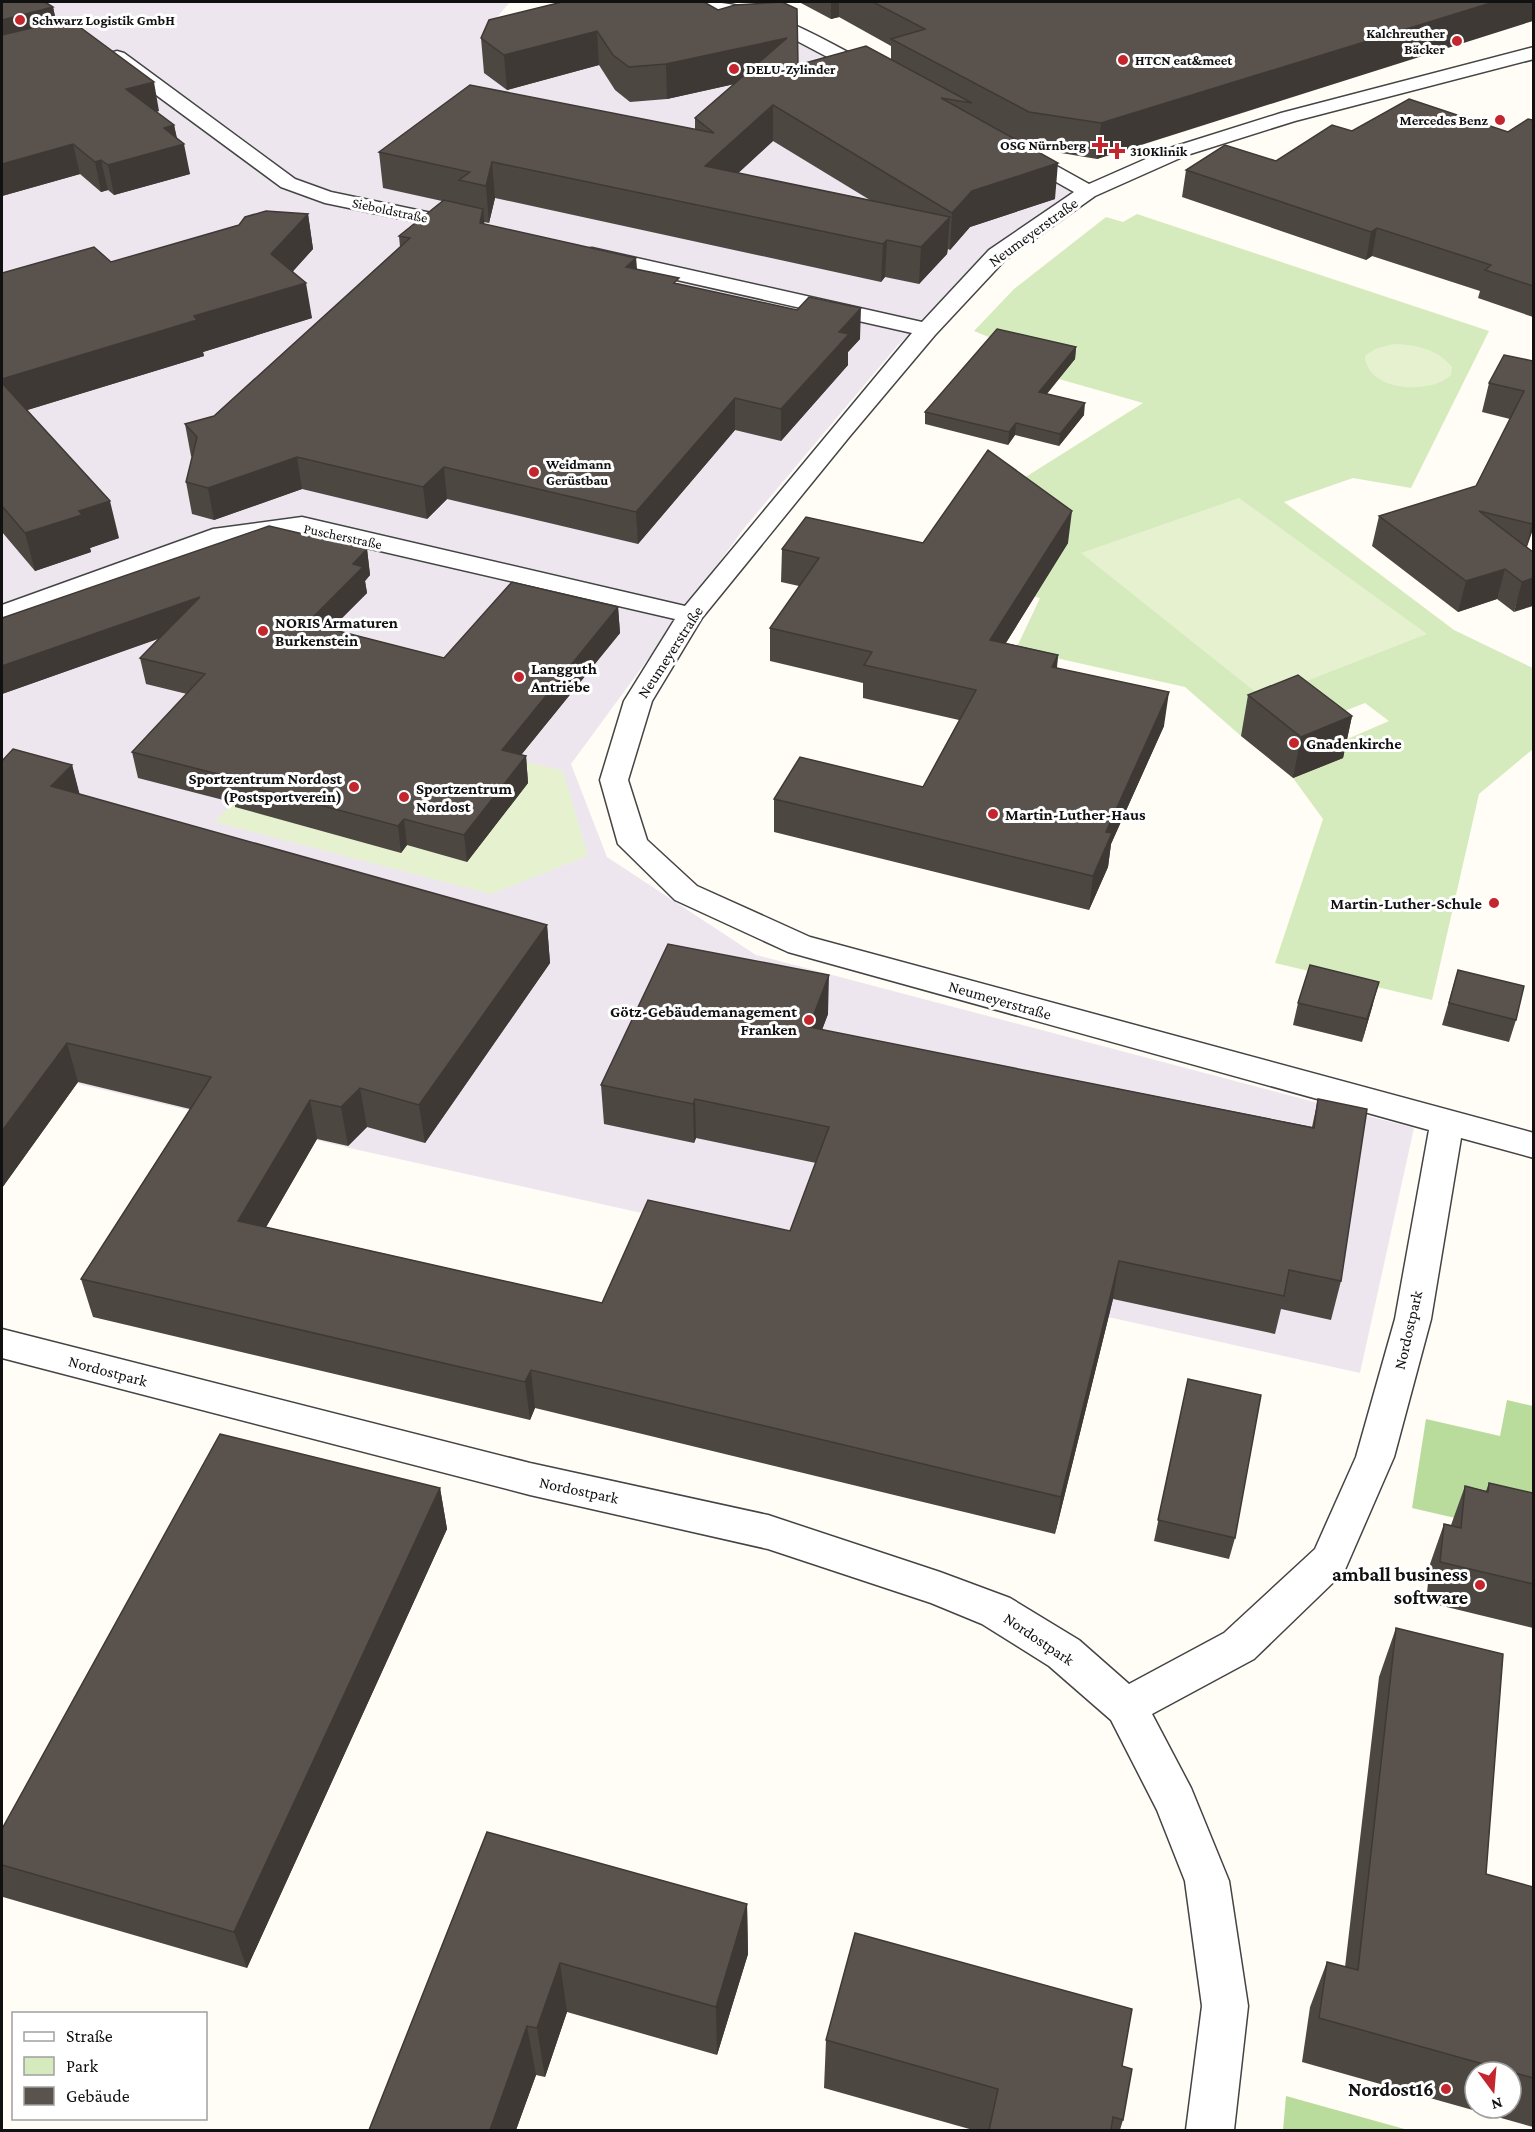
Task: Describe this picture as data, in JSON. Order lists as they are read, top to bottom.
{
  "streets": {
    "street": [
      "Sieboldstraße",
      "Neumeyerstraße",
      "Puscherstraße",
      "Nordostpark"
    ]
  },
  "crossings": [
    ["Neumeyerstraße", "Puscherstraße"],
    ["Neumeyerstraße", "Nordostpark"]
  ],
  "places": {
    "other": [
      "Schwarz Logistik GmbH",
      "Kalchreuther Bäcker",
      "HTCN eat&meet",
      "DELU-Zylinder",
      "Mercedes Benz",
      "Weidmann Gerüstbau",
      "NORIS Armaturen Burkenstein",
      "Langguth Antriebe",
      "Gnadenkirche",
      "Sportzentrum Nordost (Postsportverein)",
      "Sportzentrum Nordost",
      "Martin-Luther-Haus",
      "Martin-Luther-Schule",
      "Götz-Gebäudemanagement Franken",
      "amball business software",
      "Nordost16"
    ],
    "health": ["OSG Nürnberg", "310Klinik"]
  },
  "legend": ["Straße", "Park", "Gebäude"],
  "north": "bottom"
}
